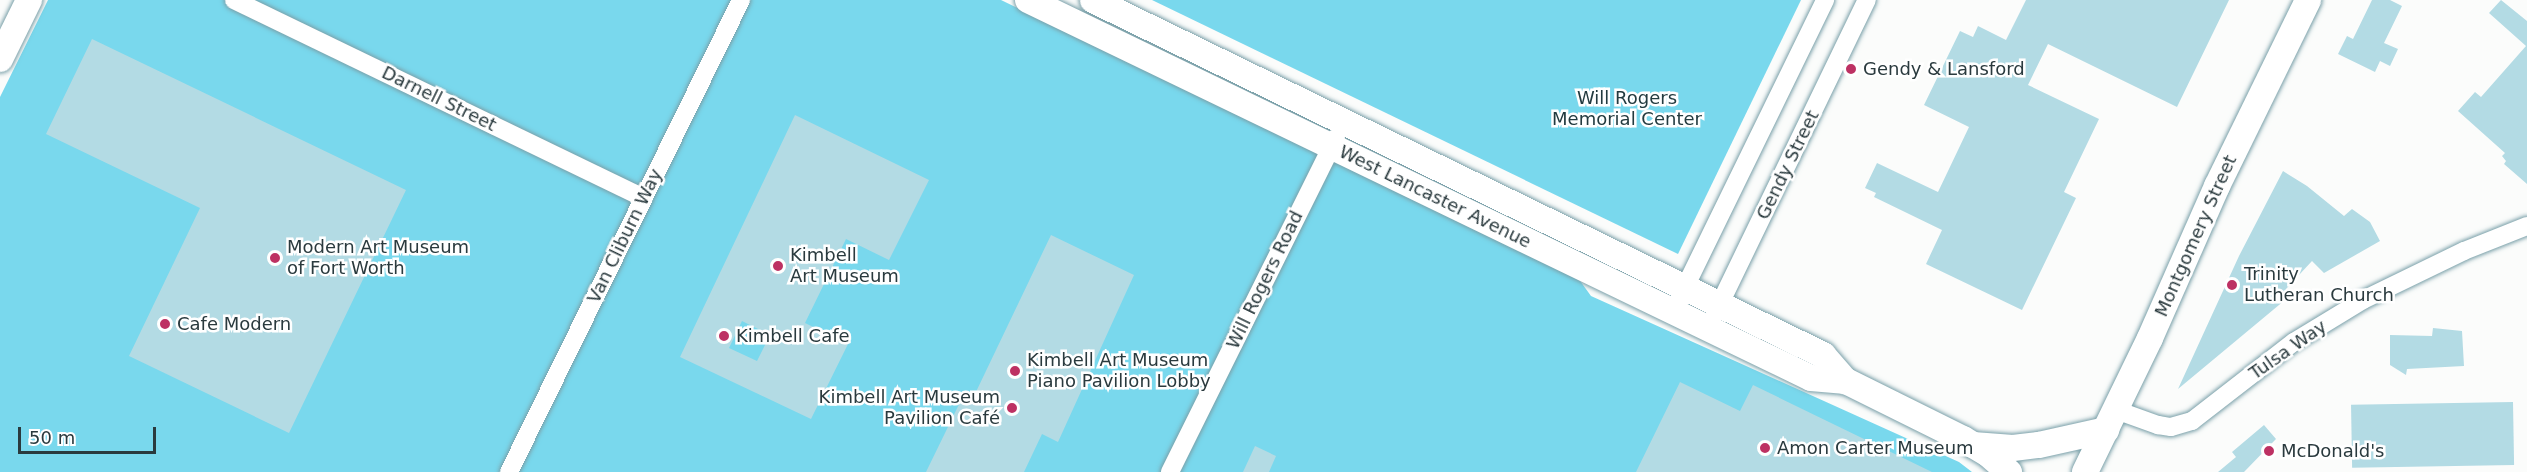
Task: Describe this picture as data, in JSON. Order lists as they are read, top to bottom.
{
  "streets": {
    "main road": ["West Lancaster Avenue", "Montgomery Street"],
    "street": [
      "Darnell Street",
      "Gendy Street",
      "Van Cliburn Way",
      "Will Rogers Road",
      "Tulsa Way"
    ]
  },
  "crossings": [
    ["Darnell Street", "Van Cliburn Way"],
    ["Gendy Street", "West Lancaster Avenue"],
    ["West Lancaster Avenue", "Will Rogers Road"],
    ["Montgomery Street", "Tulsa Way"]
  ],
  "parks": ["Will Rogers Memorial Center"],
  "places": [
    "Gendy & Lansford",
    "Modern Art Museum of Fort Worth",
    "Kimbell Art Museum",
    "Trinity Lutheran Church",
    "Cafe Modern",
    "Kimbell Cafe",
    "Kimbell Art Museum Piano Pavilion Lobby",
    "Kimbell Art Museum Pavilion Café",
    "Amon Carter Museum",
    "McDonald's"
  ],
  "scale_bar": "50 m"
}
